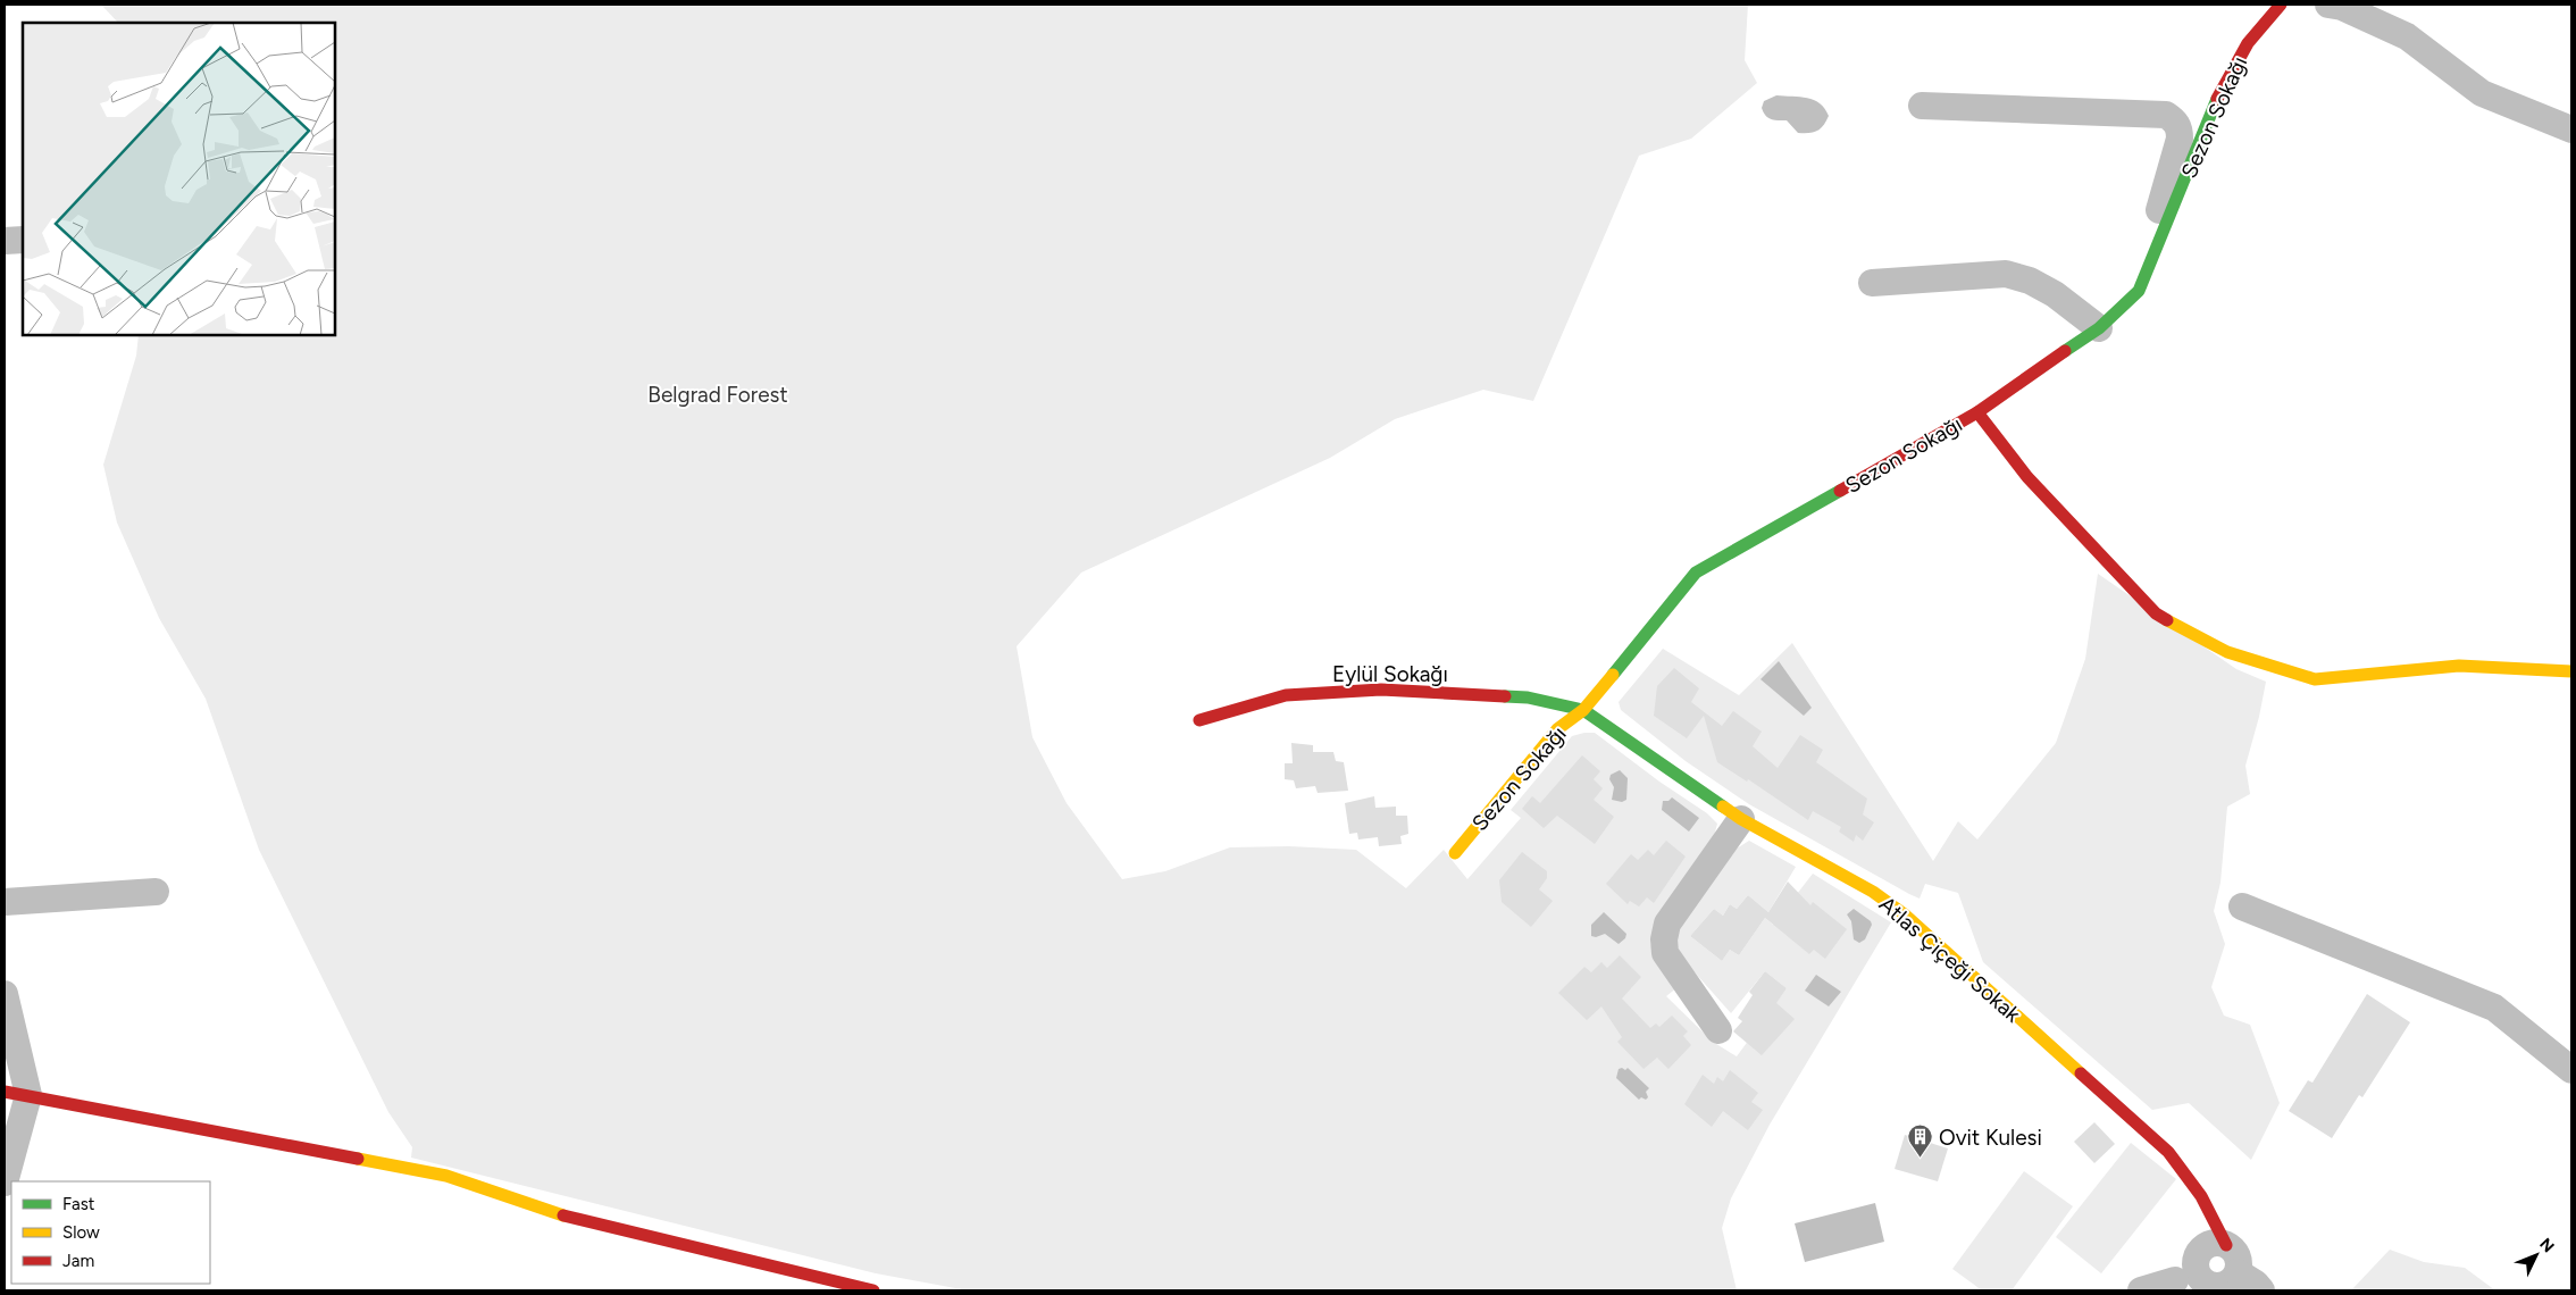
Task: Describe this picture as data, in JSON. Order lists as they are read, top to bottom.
{
  "streets": {
    "street": ["Sezon Sokağı", "Eylül Sokağı", "Atlas Çiçeği Sokak"]
  },
  "crossings": [
    ["Sezon Sokağı", "Eylül Sokağı"],
    ["Sezon Sokağı", "Atlas Çiçeği Sokak"],
    ["Eylül Sokağı", "Atlas Çiçeği Sokak"]
  ],
  "parks": ["Belgrad Forest"],
  "places": {
    "building": ["Ovit Kulesi"]
  },
  "legend": ["Fast", "Slow", "Jam"],
  "north": "top right"
}
